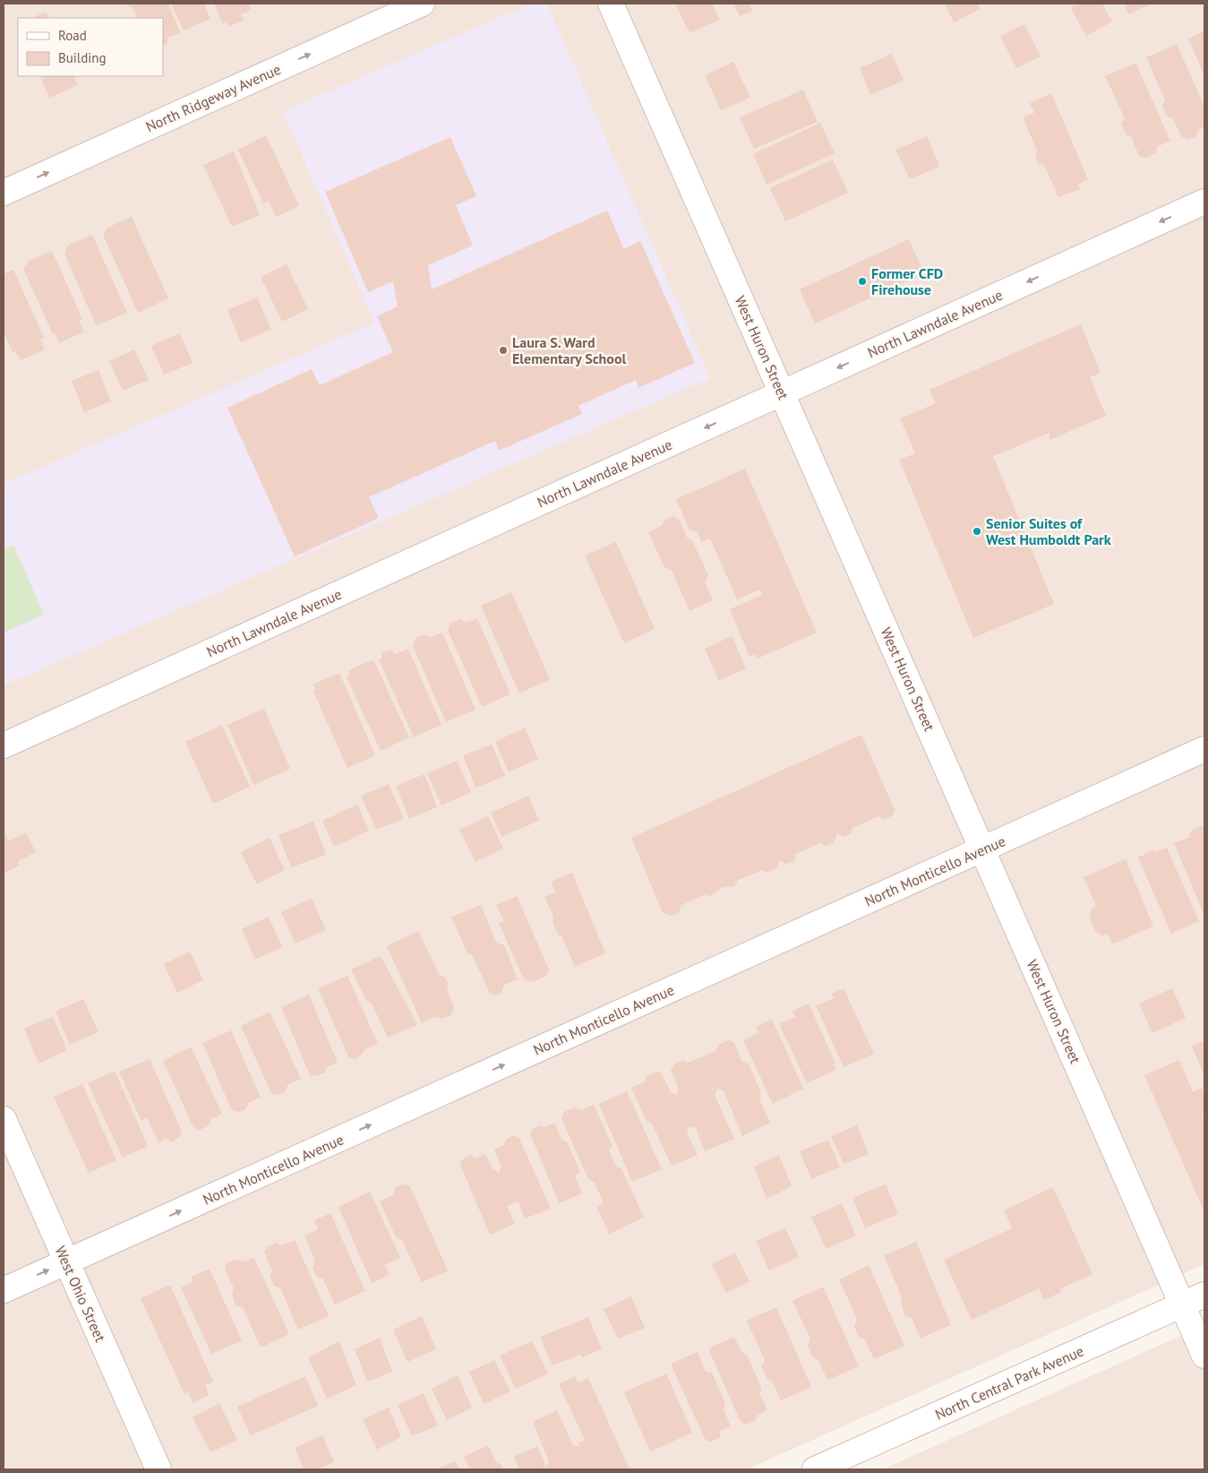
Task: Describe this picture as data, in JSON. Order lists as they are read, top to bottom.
{
  "streets": {
    "street": [
      "North Ridgeway Avenue",
      "North Lawndale Avenue",
      "West Huron Street",
      "North Monticello Avenue",
      "West Ohio Street",
      "North Central Park Avenue"
    ]
  },
  "crossings": [
    ["North Lawndale Avenue", "West Huron Street"],
    ["West Huron Street", "North Monticello Avenue"],
    ["West Huron Street", "North Central Park Avenue"],
    ["North Monticello Avenue", "West Ohio Street"]
  ],
  "one_way": ["North Ridgeway Avenue", "North Lawndale Avenue", "North Monticello Avenue"],
  "places": ["Former CFD Firehouse", "Laura S. Ward Elementary School", "Senior Suites of West Humboldt Park"],
  "legend": ["Road", "Building"]
}
